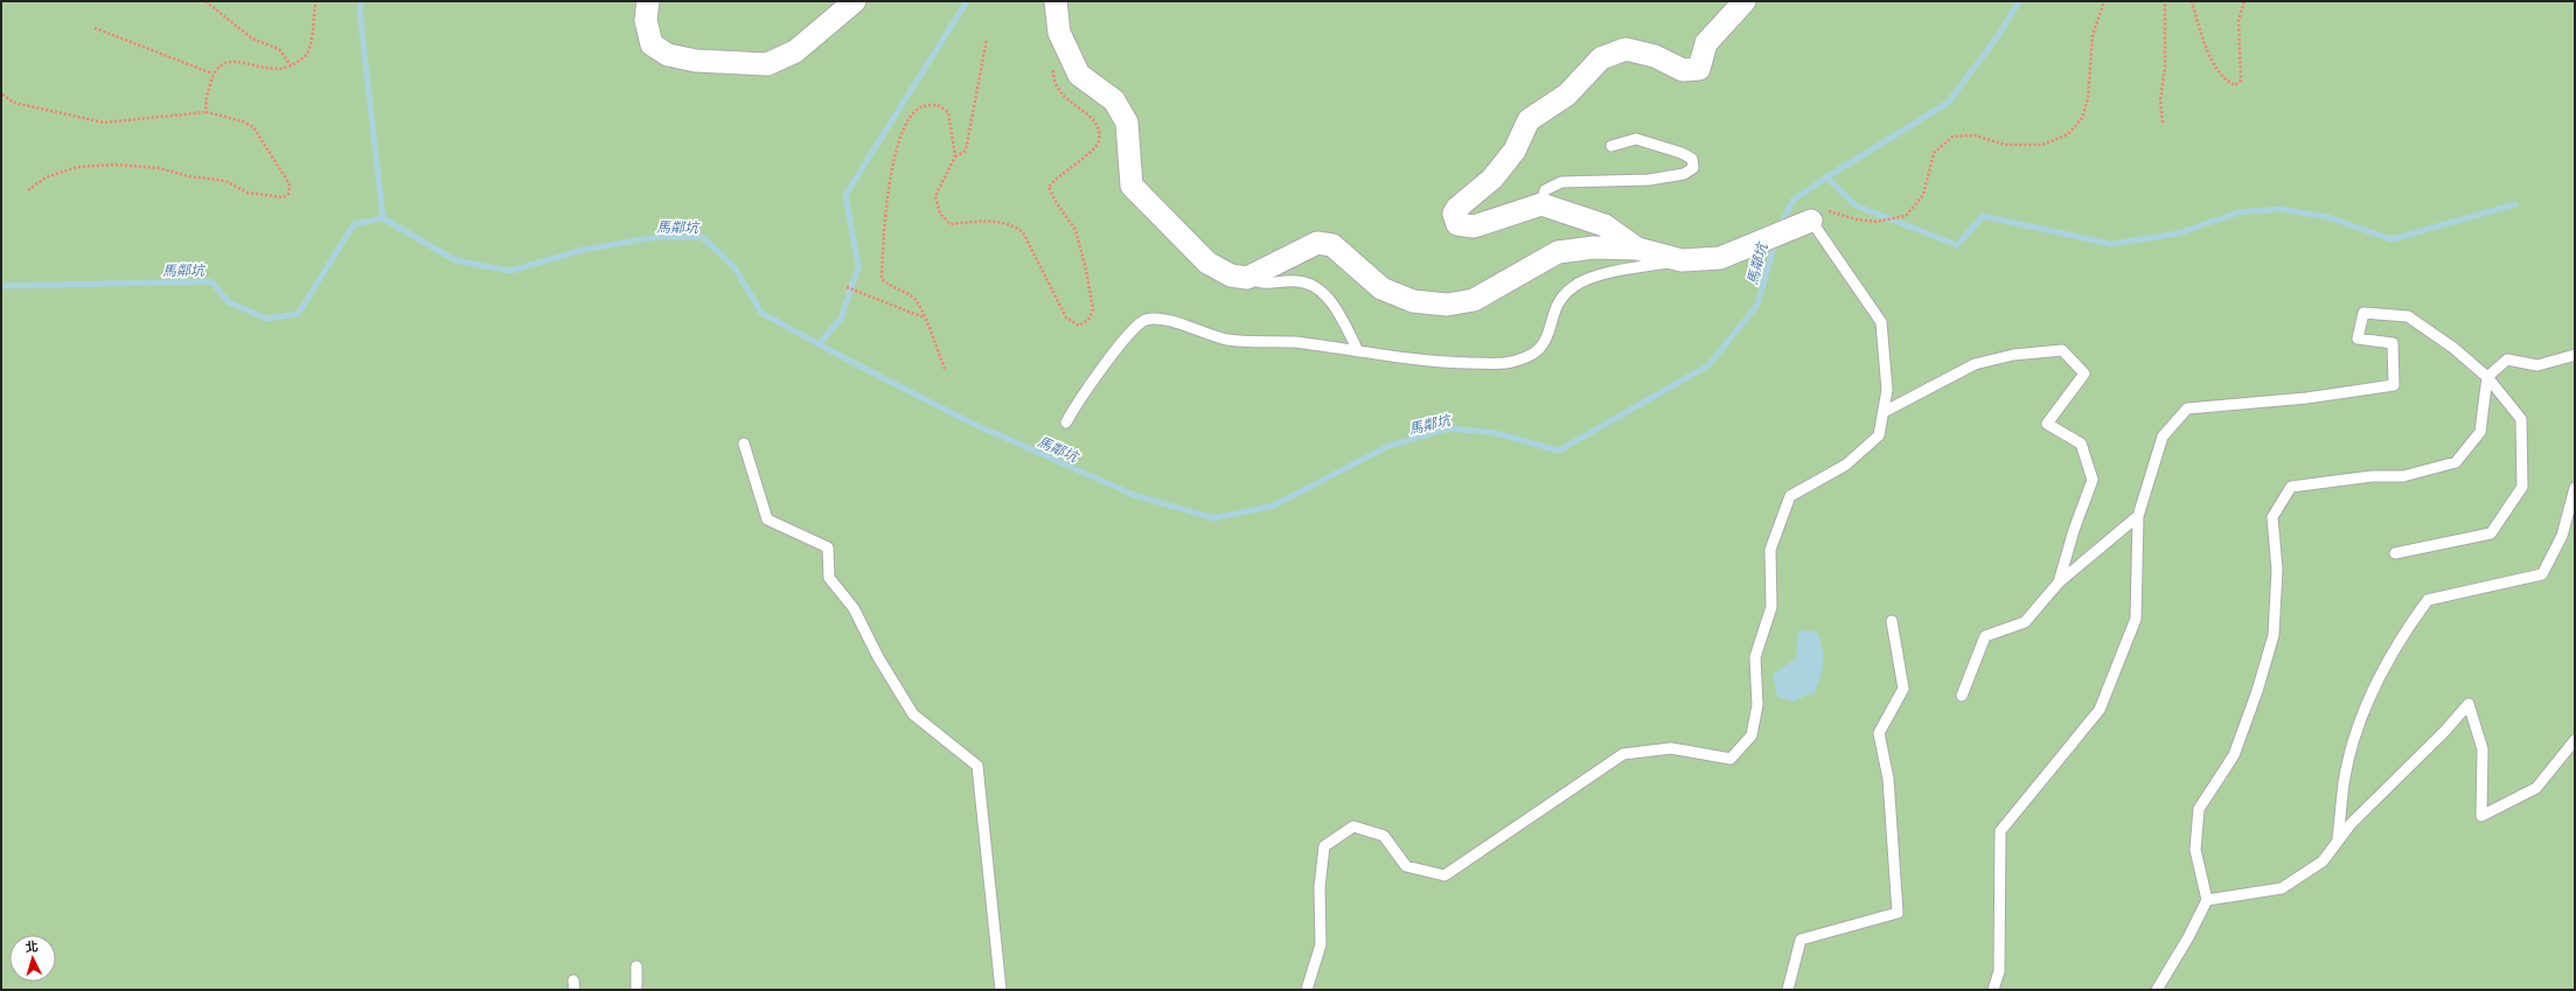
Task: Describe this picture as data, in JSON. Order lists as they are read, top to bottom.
{
  "water": ["馬鄰坑"],
  "north": "top"
}
